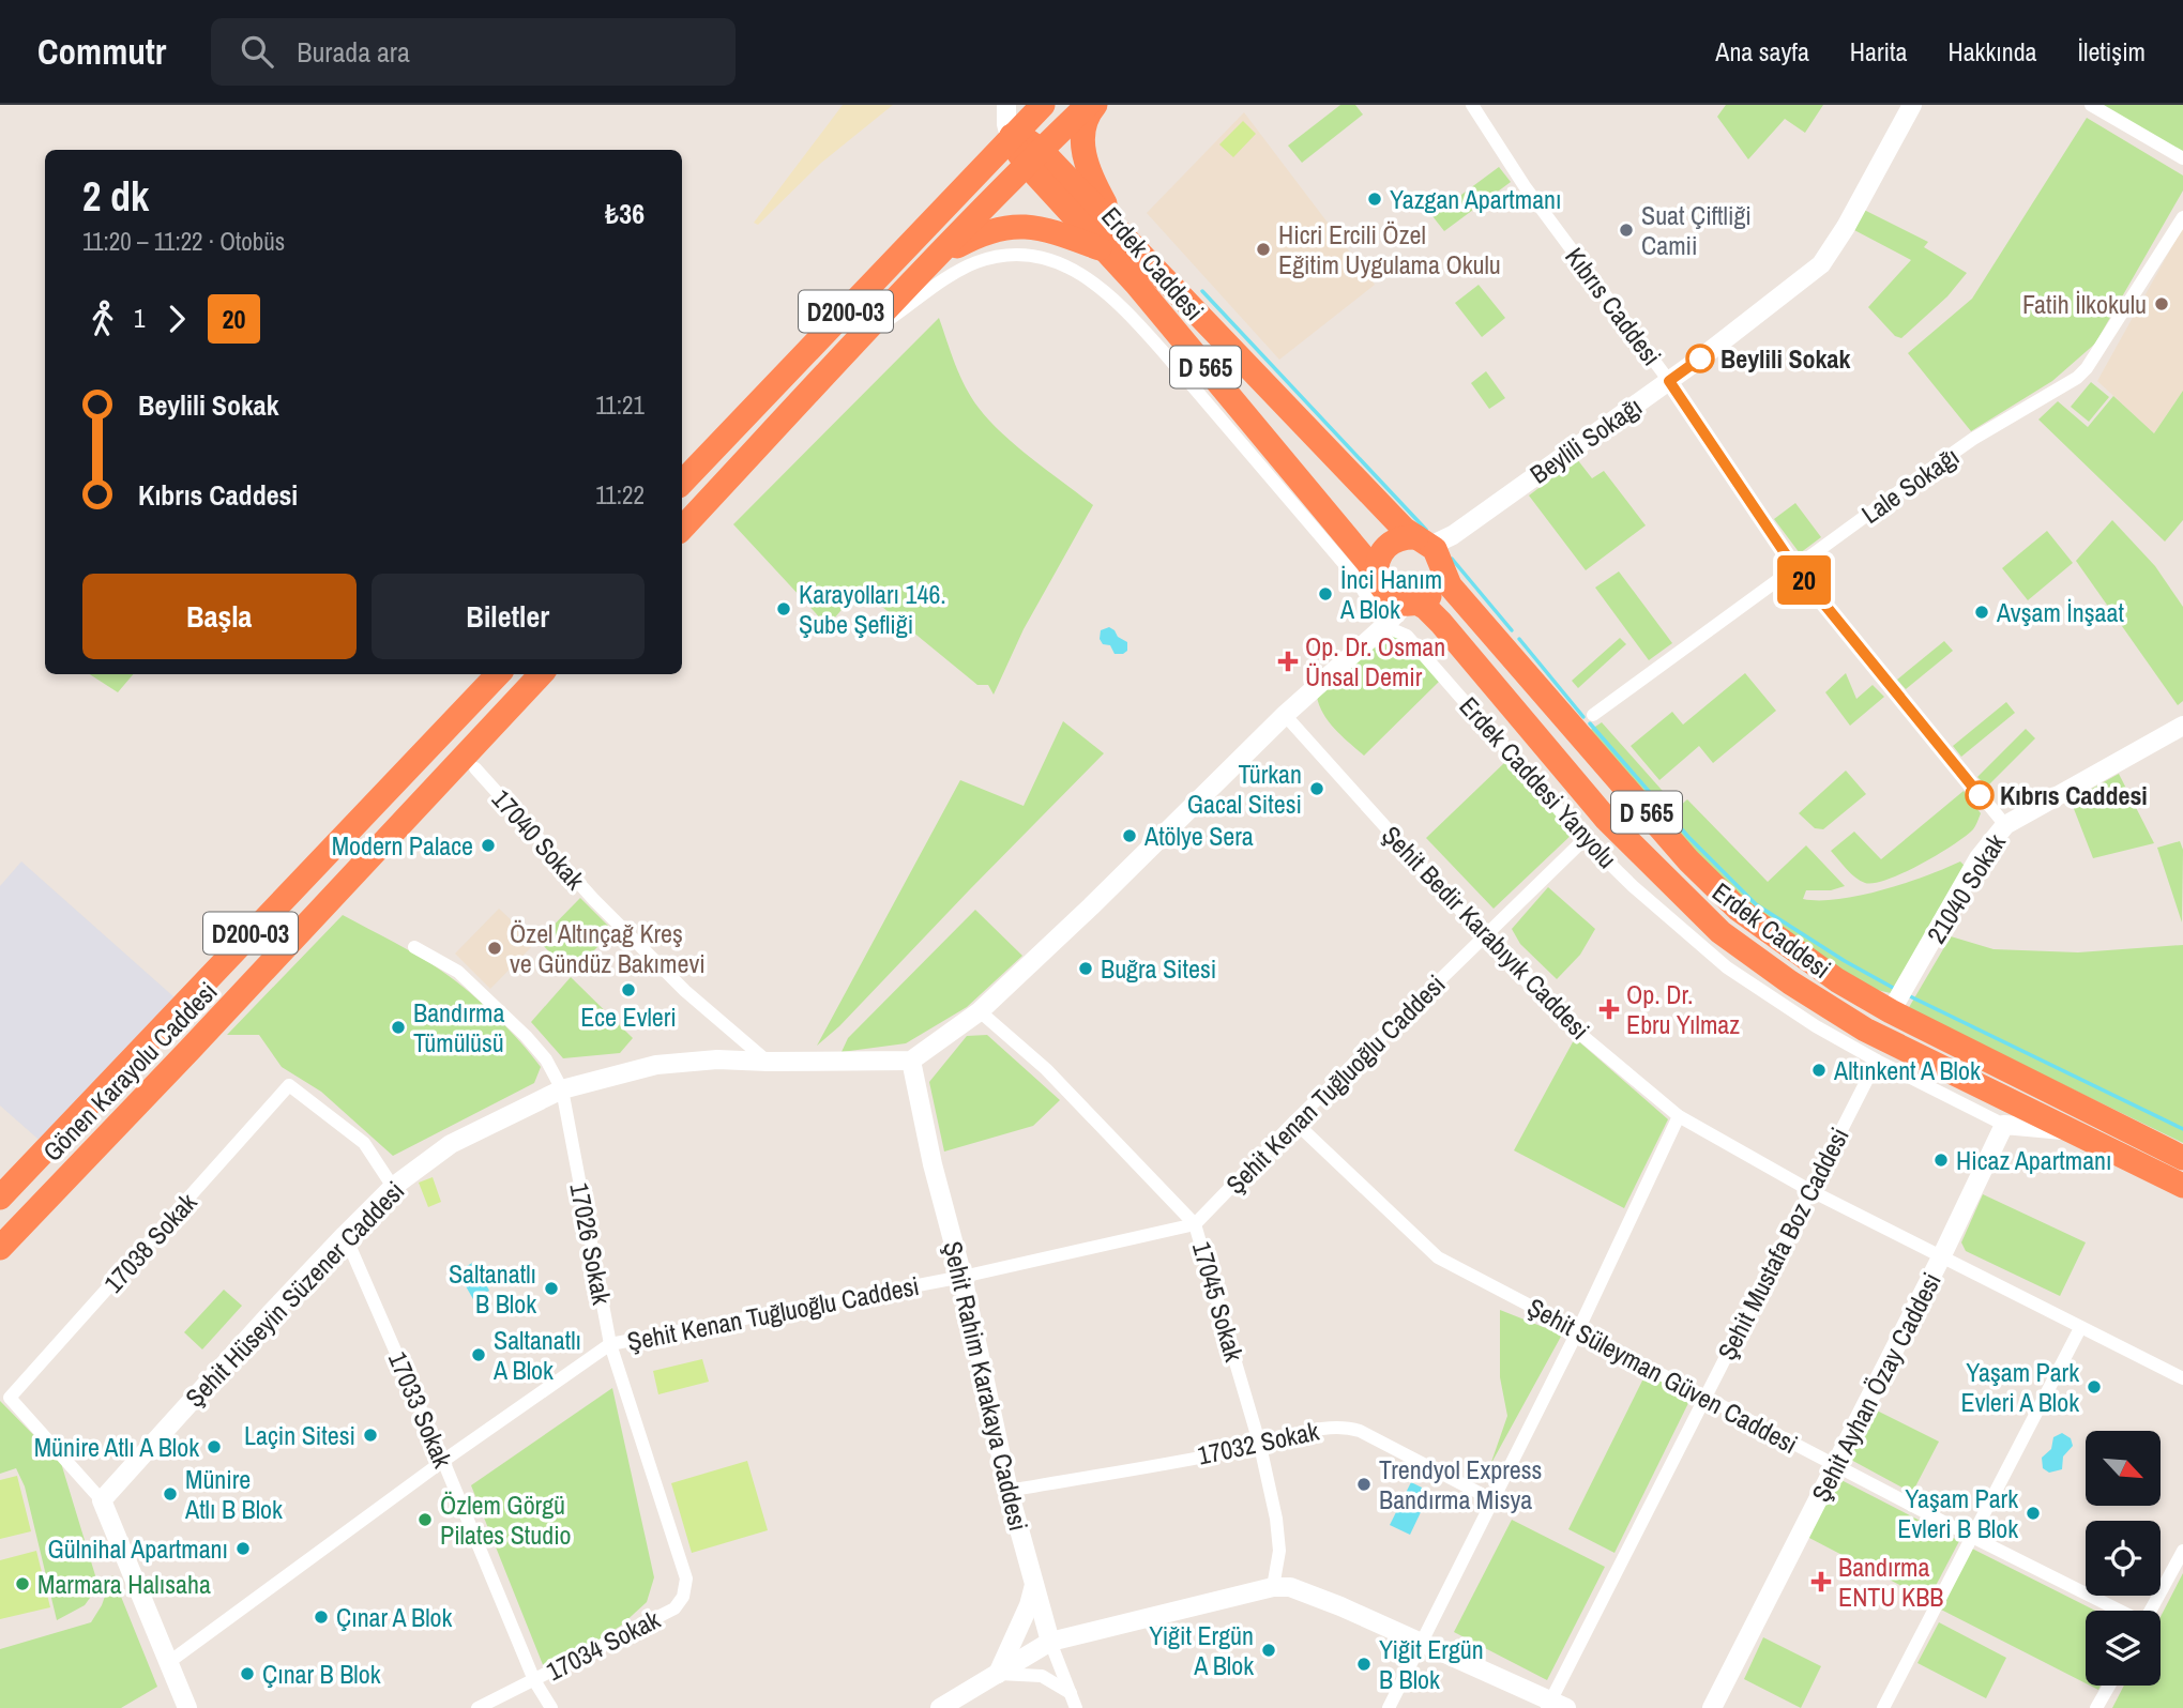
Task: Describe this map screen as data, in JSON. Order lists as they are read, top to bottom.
{
  "streets": {
    "highway": [
      "Erdek Caddesi",
      "D200-03",
      "D 565",
      "Gönen Karayolu Caddesi"
    ],
    "main road": [
      "Beylili Sokağı",
      "21040 Sokak",
      "Şehit Hüseyin Süzener Caddesi",
      "Şehit Rahim Karakaya Caddesi",
      "Şehit Ayhan Özay Caddesi"
    ],
    "street": [
      "Kıbrıs Caddesi",
      "Lale Sokağı",
      "Erdek Caddesi Yanyolu",
      "17040 Sokak",
      "Şehit Bedir Karabıyık Caddesi",
      "Şehit Kenan Tuğluoğlu Caddesi",
      "17038 Sokak",
      "17026 Sokak",
      "Şehit Mustafa Boz Caddesi",
      "17045 Sokak",
      "Şehit Süleyman Güven Caddesi",
      "17033 Sokak",
      "17032 Sokak",
      "17034 Sokak"
    ]
  },
  "crossings": [
    ["Erdek Caddesi", "D200-03"],
    ["Erdek Caddesi", "D 565"],
    ["Erdek Caddesi", "Beylili Sokağı"],
    ["Erdek Caddesi", "Erdek Caddesi Yanyolu"],
    ["Erdek Caddesi", "21040 Sokak"],
    ["Kıbrıs Caddesi", "Beylili Sokağı"],
    ["Kıbrıs Caddesi", "Lale Sokağı"],
    ["Kıbrıs Caddesi", "21040 Sokak"],
    ["D200-03", "D 565"],
    ["D200-03", "Erdek Caddesi Yanyolu"],
    ["Erdek Caddesi Yanyolu", "Şehit Kenan Tuğluoğlu Caddesi"],
    ["Erdek Caddesi Yanyolu", "Şehit Mustafa Boz Caddesi"],
    ["Erdek Caddesi Yanyolu", "Şehit Ayhan Özay Caddesi"],
    ["17040 Sokak", "Şehit Hüseyin Süzener Caddesi"],
    ["Şehit Bedir Karabıyık Caddesi", "Şehit Kenan Tuğluoğlu Caddesi"],
    ["Şehit Bedir Karabıyık Caddesi", "Şehit Mustafa Boz Caddesi"],
    ["Şehit Bedir Karabıyık Caddesi", "Şehit Ayhan Özay Caddesi"],
    ["Şehit Kenan Tuğluoğlu Caddesi", "17026 Sokak"],
    ["Şehit Kenan Tuğluoğlu Caddesi", "17045 Sokak"],
    ["Şehit Kenan Tuğluoğlu Caddesi", "Şehit Süleyman Güven Caddesi"],
    ["Şehit Kenan Tuğluoğlu Caddesi", "Şehit Rahim Karakaya Caddesi"],
    ["Şehit Kenan Tuğluoğlu Caddesi", "17033 Sokak"],
    ["17038 Sokak", "Şehit Hüseyin Süzener Caddesi"],
    ["17026 Sokak", "Şehit Hüseyin Süzener Caddesi"],
    ["17026 Sokak", "17034 Sokak"],
    ["Şehit Mustafa Boz Caddesi", "Şehit Süleyman Güven Caddesi"],
    ["Şehit Hüseyin Süzener Caddesi", "Şehit Rahim Karakaya Caddesi"],
    ["Şehit Hüseyin Süzener Caddesi", "17033 Sokak"],
    ["17045 Sokak", "17032 Sokak"],
    ["Şehit Süleyman Güven Caddesi", "Şehit Ayhan Özay Caddesi"],
    ["Şehit Rahim Karakaya Caddesi", "17032 Sokak"],
    ["17033 Sokak", "17034 Sokak"]
  ],
  "places": {
    "other": [
      "Yazgan Apartmanı",
      "Suat Çiftliği Camii",
      "Hicri Ercili Özel Eğitim Uygulama Okulu",
      "Fatih İlkokulu",
      "Beylili Sokak",
      "İnci Hanım A Blok",
      "Karayolları 146. Şube Şefliği",
      "Avşam İnşaat",
      "Türkan Gacal Sitesi",
      "Kıbrıs Caddesi",
      "Atölye Sera",
      "Modern Palace",
      "Özel Altınçağ Kreş ve Gündüz Bakımevi",
      "Buğra Sitesi",
      "Ece Evleri",
      "Bandırma Tümülüsü",
      "Altınkent A Blok",
      "Hicaz Apartmanı",
      "Saltanatlı B Blok",
      "Saltanatlı A Blok",
      "Yaşam Park Evleri A Blok",
      "Laçin Sitesi",
      "Münire Atlı A Blok",
      "Trendyol Express Bandırma Misya",
      "Münire Atlı B Blok",
      "Yaşam Park Evleri B Blok",
      "Özlem Görgü Pilates Studio",
      "Gülnihal Apartmanı",
      "Marmara Halısaha",
      "Çınar A Blok",
      "Yiğit Ergün A Blok",
      "Yiğit Ergün B Blok",
      "Çınar B Blok"
    ],
    "health": ["Op. Dr. Osman Ünsal Demir", "Op. Dr. Ebru Yılmaz", "Bandırma ENTU KBB"]
  },
  "lines": ["bus line 20"],
  "north": "bottom right",
  "page": {
    "header": "Commutr",
    "search": "Burada ara",
    "nav": [
      "Ana sayfa",
      "Harita",
      "Hakkında",
      "İletişim"
    ],
    "on_map": "20",
    "heading": ["2 dk", "11:20 – 11:22 · Otobüs", "₺36"],
    "legs": ["1", "20"],
    "list": [
      {
        "name": "Beylili Sokak",
        "value": "11:21"
      },
      {
        "name": "Kıbrıs Caddesi",
        "value": "11:22"
      }
    ],
    "buttons": ["Başla", "Biletler"]
  }
}
